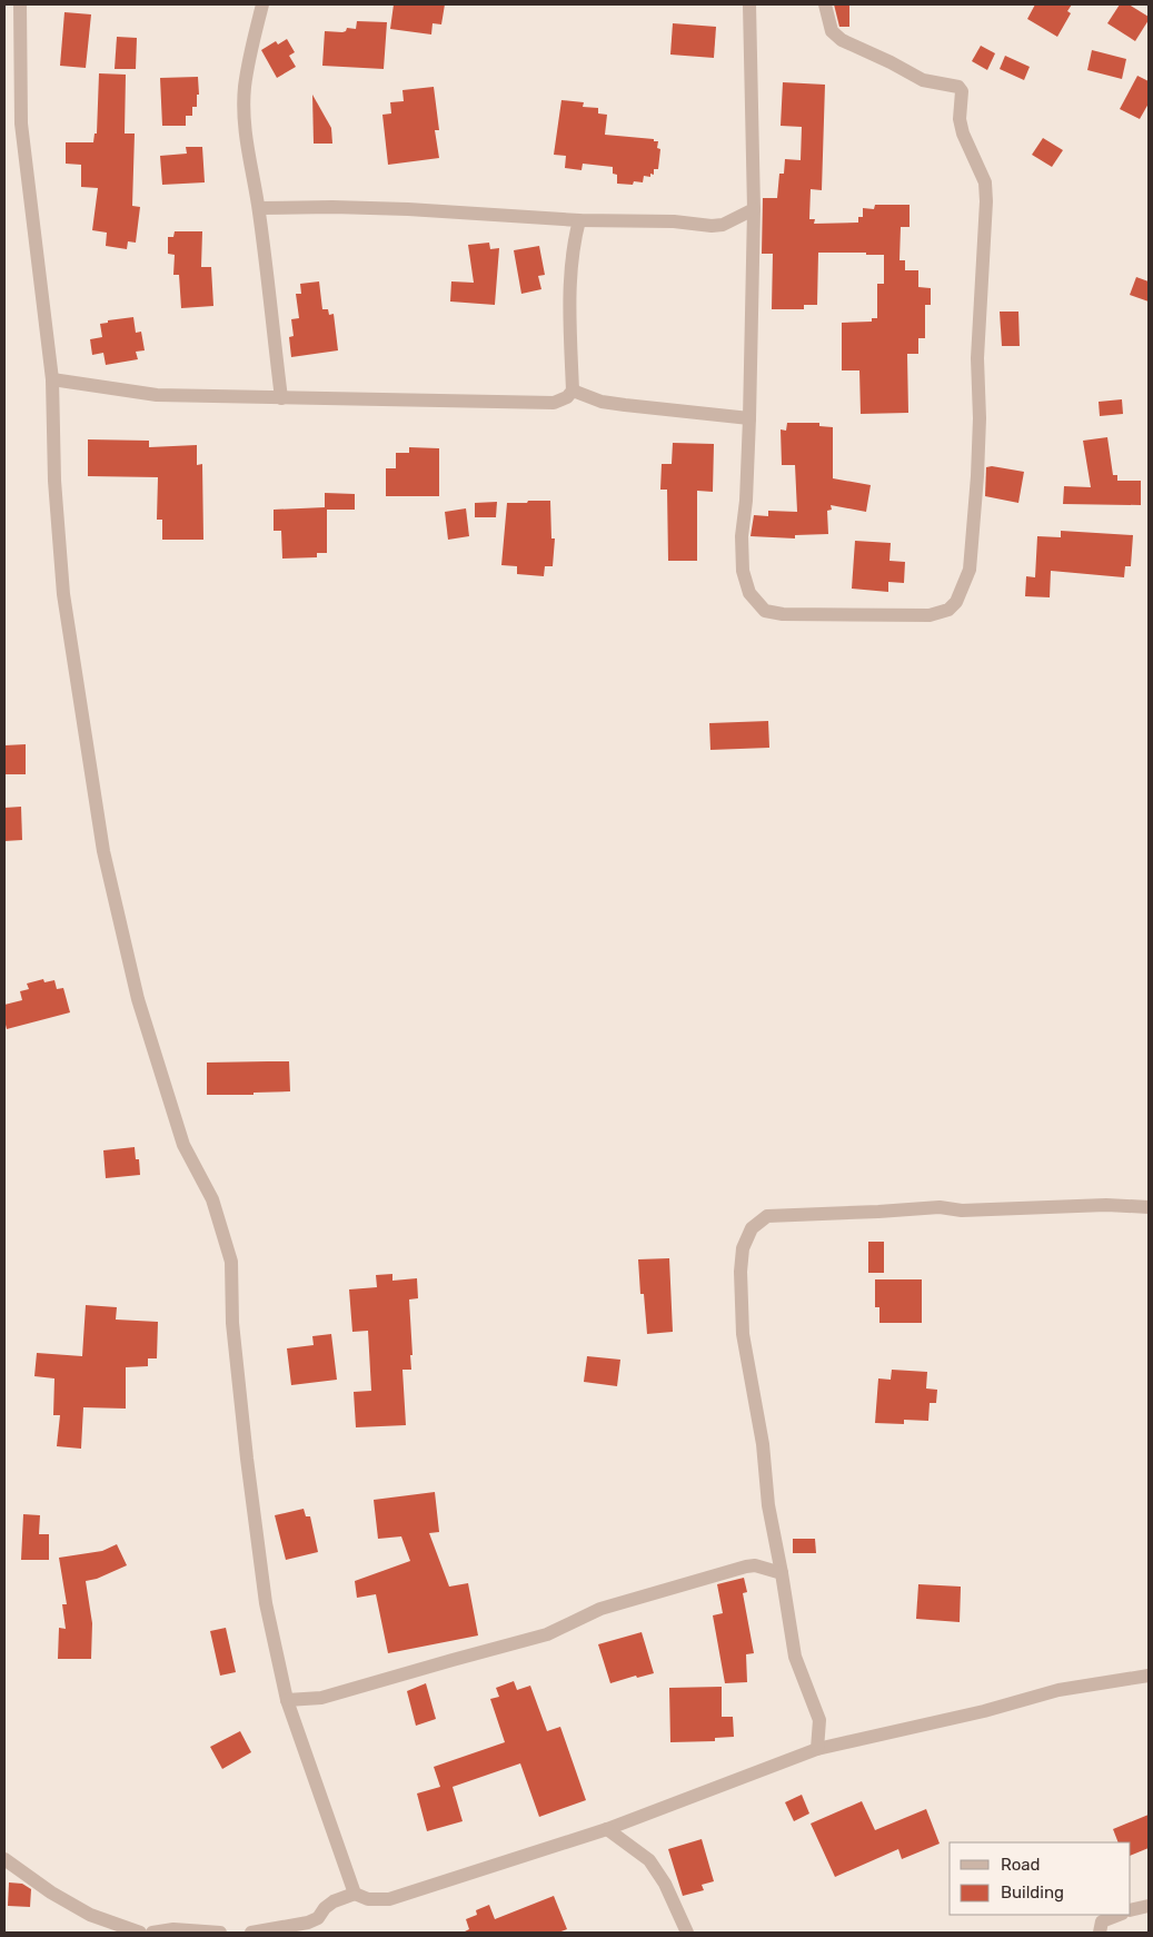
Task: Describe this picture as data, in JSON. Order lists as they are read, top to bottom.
{
  "legend": ["Road", "Building"]
}
